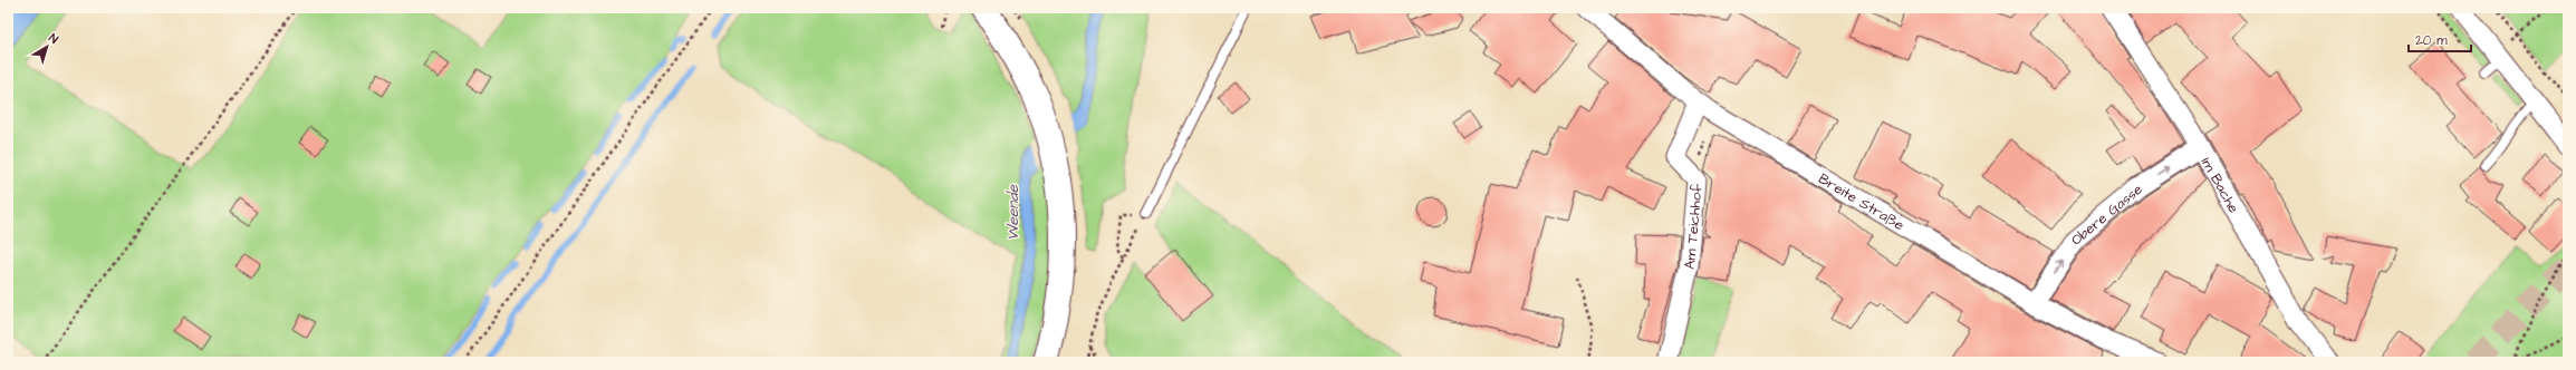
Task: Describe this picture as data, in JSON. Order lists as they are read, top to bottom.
{
  "streets": {
    "street": [
      "Im Bache",
      "Breite Straße",
      "Obere Gasse",
      "Am Teichhof"
    ]
  },
  "crossings": [
    ["Im Bache", "Obere Gasse"],
    ["Breite Straße", "Obere Gasse"],
    ["Breite Straße", "Am Teichhof"]
  ],
  "one_way": ["Obere Gasse"],
  "water": ["Weende"],
  "scale_bar": "20 m",
  "north": "top right"
}
